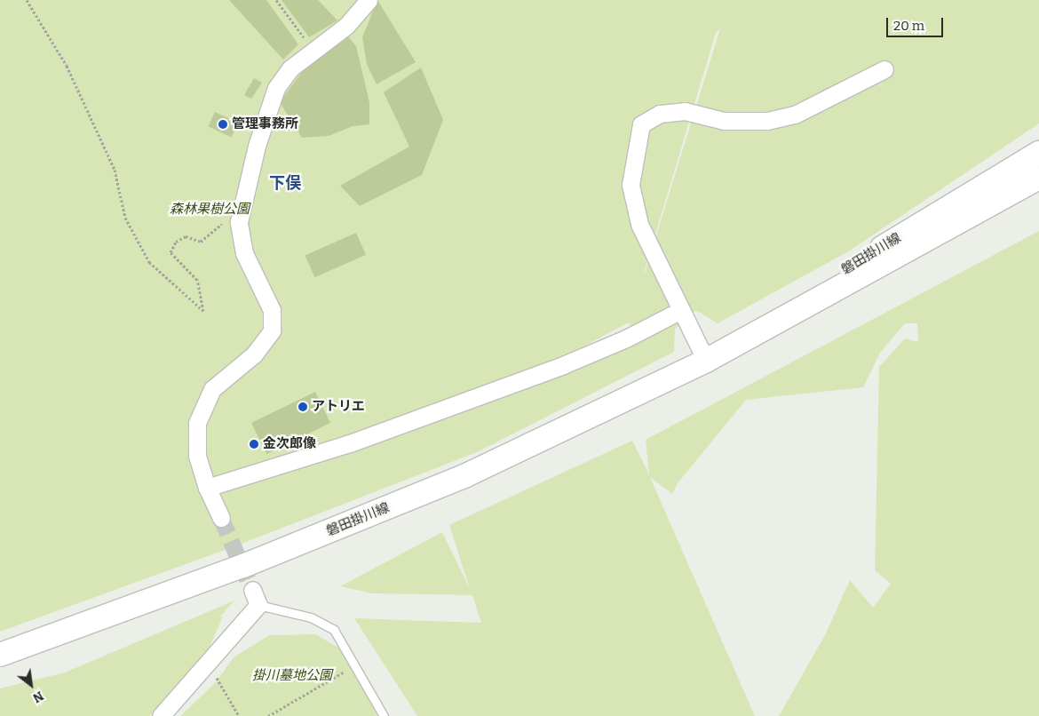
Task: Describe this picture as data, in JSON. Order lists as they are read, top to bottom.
{
  "streets": {
    "main road": ["磐田掛川線"]
  },
  "districts": ["下俣"],
  "parks": ["森林果樹公園", "掛川墓地公園"],
  "places": ["管理事務所", "アトリエ", "金次郎像"],
  "scale_bar": "20 m",
  "north": "bottom right"
}
